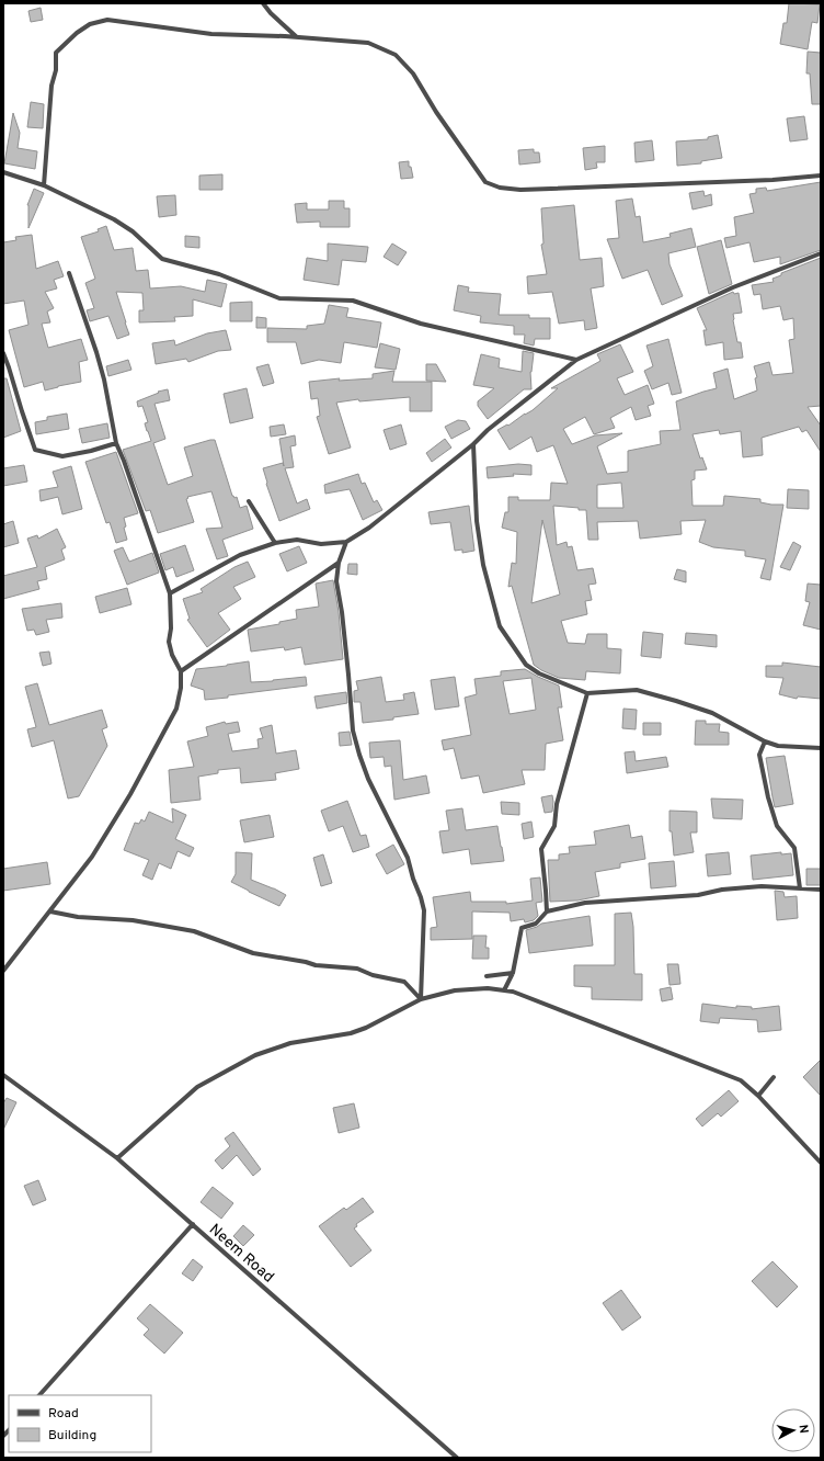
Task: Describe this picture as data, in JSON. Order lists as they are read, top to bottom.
{
  "streets": {
    "street": ["Neem Road"]
  },
  "legend": ["Road", "Building"],
  "north": "right"
}
